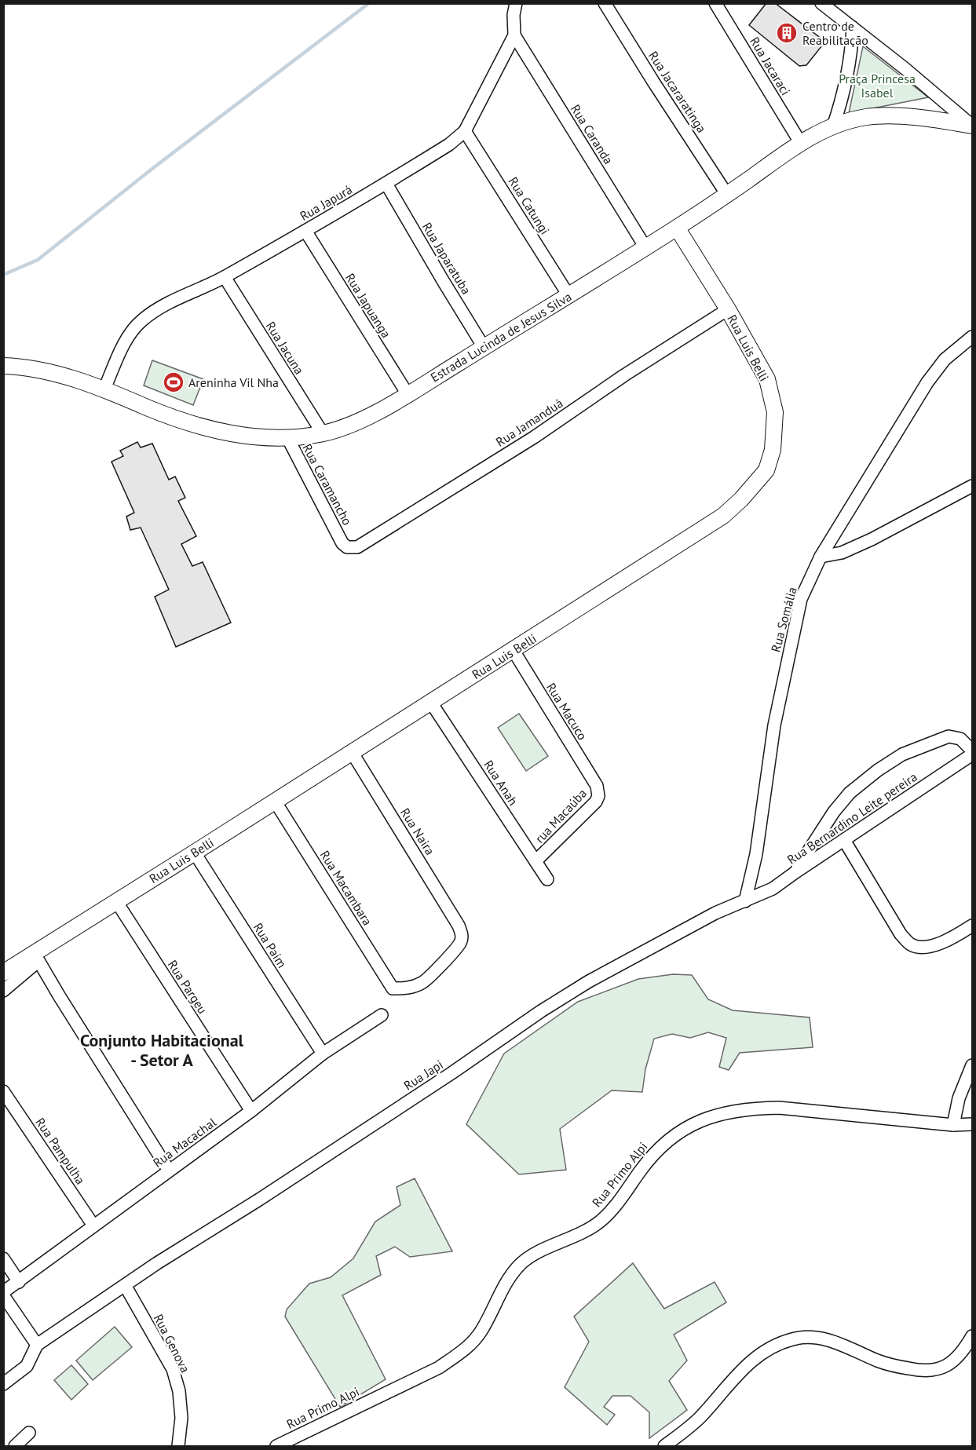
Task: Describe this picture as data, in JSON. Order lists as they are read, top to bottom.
{
  "streets": {
    "street": [
      "Rua Jacaraci",
      "Rua Jacararatinga",
      "Rua Caranda",
      "Rua Japurá",
      "Rua Catungi",
      "Rua Japaratuba",
      "Rua Japuanga",
      "Estrada Lucinda de Jesus Silva",
      "Rua Jacuna",
      "Rua Luis Belli",
      "Rua Jamanduá",
      "Rua Caramancho",
      "Rua Somália",
      "Rua Macuco",
      "Rua Anah",
      "rua Macaúba",
      "Rua Bernardino Leite pereira",
      "Rua Naira",
      "Rua Macambara",
      "Rua Paim",
      "Rua Pargeu",
      "Rua Japi",
      "Rua Macachal",
      "Rua Pampulha",
      "Rua Primo Alpi",
      "Rua Genova"
    ]
  },
  "crossings": [
    ["Rua Jacaraci", "Estrada Lucinda de Jesus Silva"],
    ["Rua Jacararatinga", "Estrada Lucinda de Jesus Silva"],
    ["Rua Caranda", "Rua Japurá"],
    ["Rua Caranda", "Estrada Lucinda de Jesus Silva"],
    ["Rua Japurá", "Rua Catungi"],
    ["Rua Japurá", "Rua Japaratuba"],
    ["Rua Japurá", "Rua Japuanga"],
    ["Rua Japurá", "Estrada Lucinda de Jesus Silva"],
    ["Rua Japurá", "Rua Jacuna"],
    ["Rua Catungi", "Estrada Lucinda de Jesus Silva"],
    ["Rua Japaratuba", "Estrada Lucinda de Jesus Silva"],
    ["Rua Japuanga", "Estrada Lucinda de Jesus Silva"],
    ["Estrada Lucinda de Jesus Silva", "Rua Jacuna"],
    ["Estrada Lucinda de Jesus Silva", "Rua Luis Belli"],
    ["Estrada Lucinda de Jesus Silva", "Rua Caramancho"],
    ["Rua Luis Belli", "Rua Jamanduá"],
    ["Rua Luis Belli", "Rua Macuco"],
    ["Rua Luis Belli", "Rua Anah"],
    ["Rua Luis Belli", "Rua Naira"],
    ["Rua Luis Belli", "Rua Macambara"],
    ["Rua Luis Belli", "Rua Paim"],
    ["Rua Luis Belli", "Rua Pargeu"],
    ["Rua Jamanduá", "Rua Caramancho"],
    ["Rua Somália", "Rua Bernardino Leite pereira"],
    ["Rua Somália", "Rua Japi"],
    ["Rua Macuco", "rua Macaúba"],
    ["Rua Anah", "rua Macaúba"],
    ["Rua Bernardino Leite pereira", "Rua Japi"],
    ["Rua Naira", "Rua Macambara"],
    ["Rua Paim", "Rua Macachal"],
    ["Rua Pargeu", "Rua Macachal"],
    ["Rua Japi", "Rua Genova"],
    ["Rua Macachal", "Rua Pampulha"]
  ],
  "districts": ["Conjunto Habitacional - Setor A"],
  "parks": ["Praça Princesa Isabel"],
  "places": {
    "building": ["Centro de Reabilitação"],
    "sports": ["Areninha Vil Nha"]
  }
}
